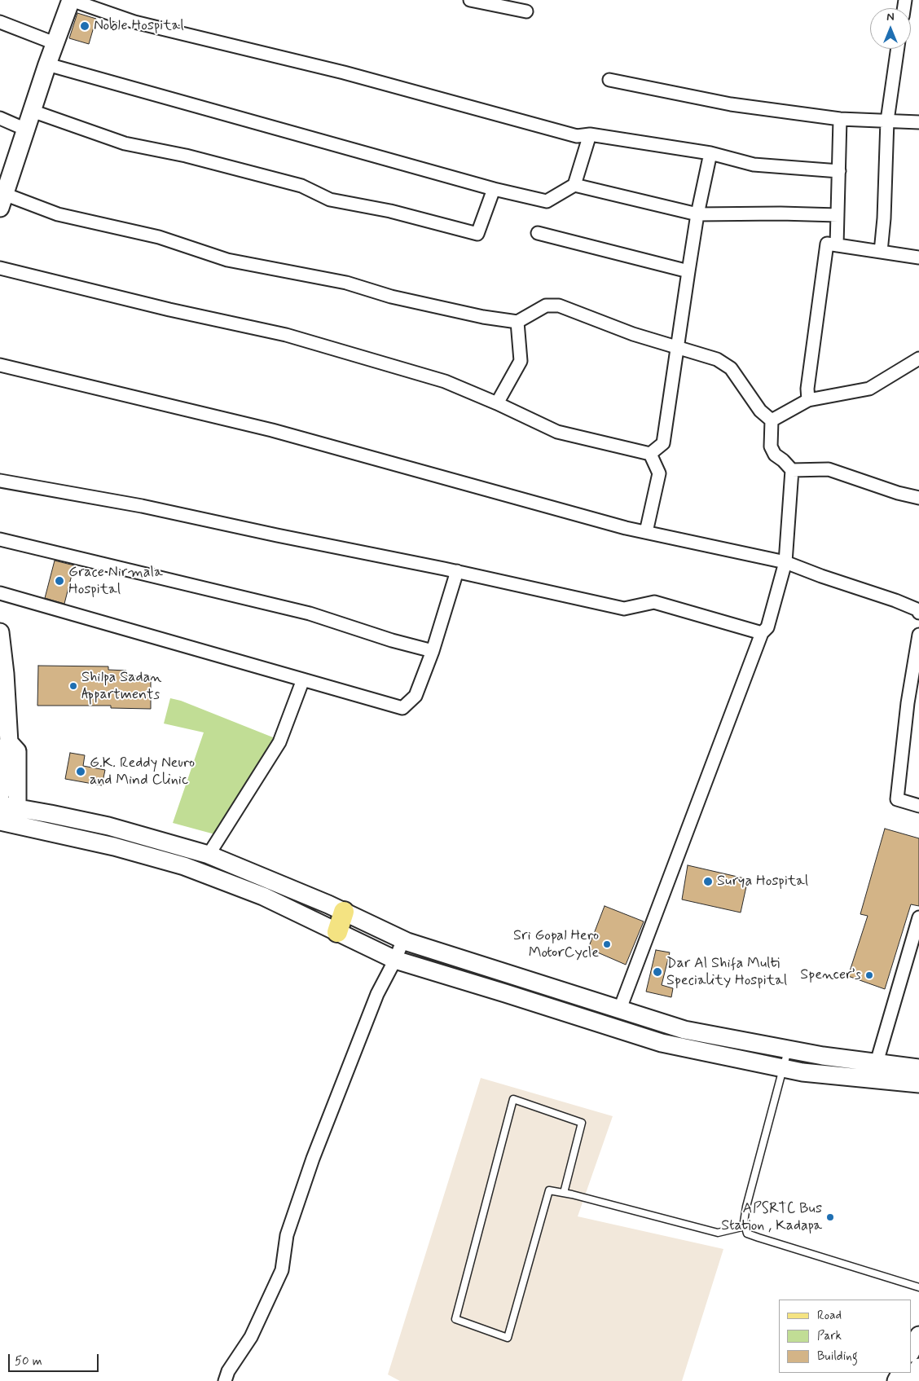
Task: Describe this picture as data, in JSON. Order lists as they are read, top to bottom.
{
  "places": [
    "Noble Hospital",
    "Grace Nirmala Hospital",
    "Shilpa Sadan Appartments",
    "G.K. Reddy Neuro and Mind Clinic",
    "Surya Hospital",
    "Sri Gopal Hero MotorCycle",
    "Dar Al Shifa Multi Speciality Hospital",
    "Spencer’s",
    "APSRTC Bus Station , Kadapa"
  ],
  "legend": ["Road", "Park", "Building"],
  "scale_bar": "50 m",
  "north": "top"
}
